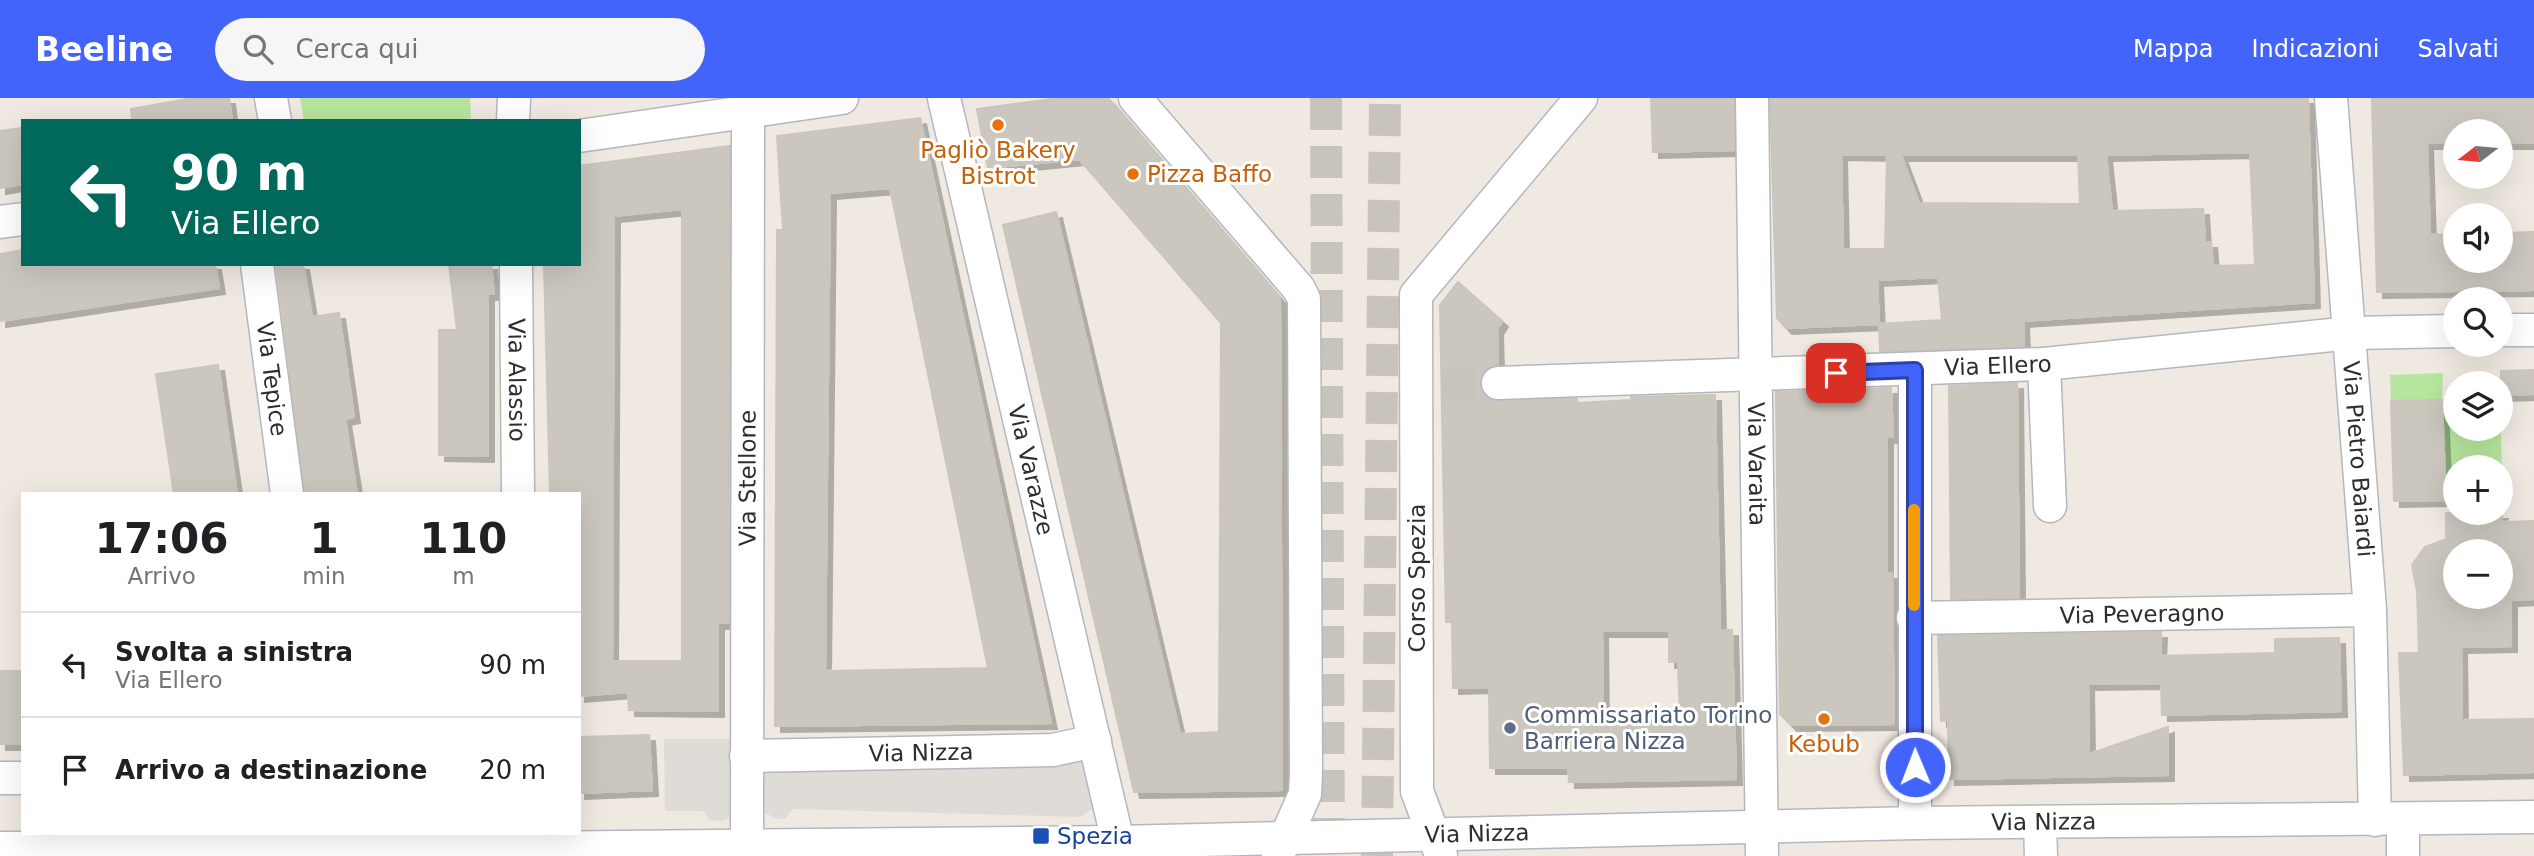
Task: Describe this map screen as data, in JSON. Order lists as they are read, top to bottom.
{
  "streets": {
    "street": [
      "Via Ellero",
      "Via Tepice",
      "Via Alassio",
      "Via Pietro Baiardi",
      "Via Varaita",
      "Via Varazze",
      "Via Stellone",
      "Corso Spezia",
      "Via Peveragno",
      "Via Nizza"
    ]
  },
  "crossings": [
    ["Via Ellero", "Via Pietro Baiardi"],
    ["Via Ellero", "Via Varaita"],
    ["Via Pietro Baiardi", "Via Peveragno"],
    ["Via Pietro Baiardi", "Via Nizza"],
    ["Via Varaita", "Via Nizza"],
    ["Via Varazze", "Via Nizza"],
    ["Via Stellone", "Via Nizza"],
    ["Corso Spezia", "Via Nizza"]
  ],
  "places": {
    "other": [
      "Pagliò Bakery Bistrot",
      "Pizza Baffo",
      "Kebub",
      "Commissariato Torino Barriera Nizza"
    ],
    "transit": ["Spezia"]
  },
  "north": "left",
  "page": {
    "header": "Beeline",
    "search": "Cerca qui",
    "nav": ["Mappa", "Indicazioni", "Salvati"],
    "map_buttons": ["+", "−"],
    "turn": ["90 m", "Via Ellero"],
    "eta": [
      "17:06",
      "Arrivo",
      "1",
      "min",
      "110",
      "m"
    ],
    "list": [
      {
        "name": "Svolta a sinistra",
        "note": "Via Ellero",
        "value": "90 m"
      },
      {
        "name": "Arrivo a destinazione",
        "value": "20 m"
      }
    ]
  }
}
